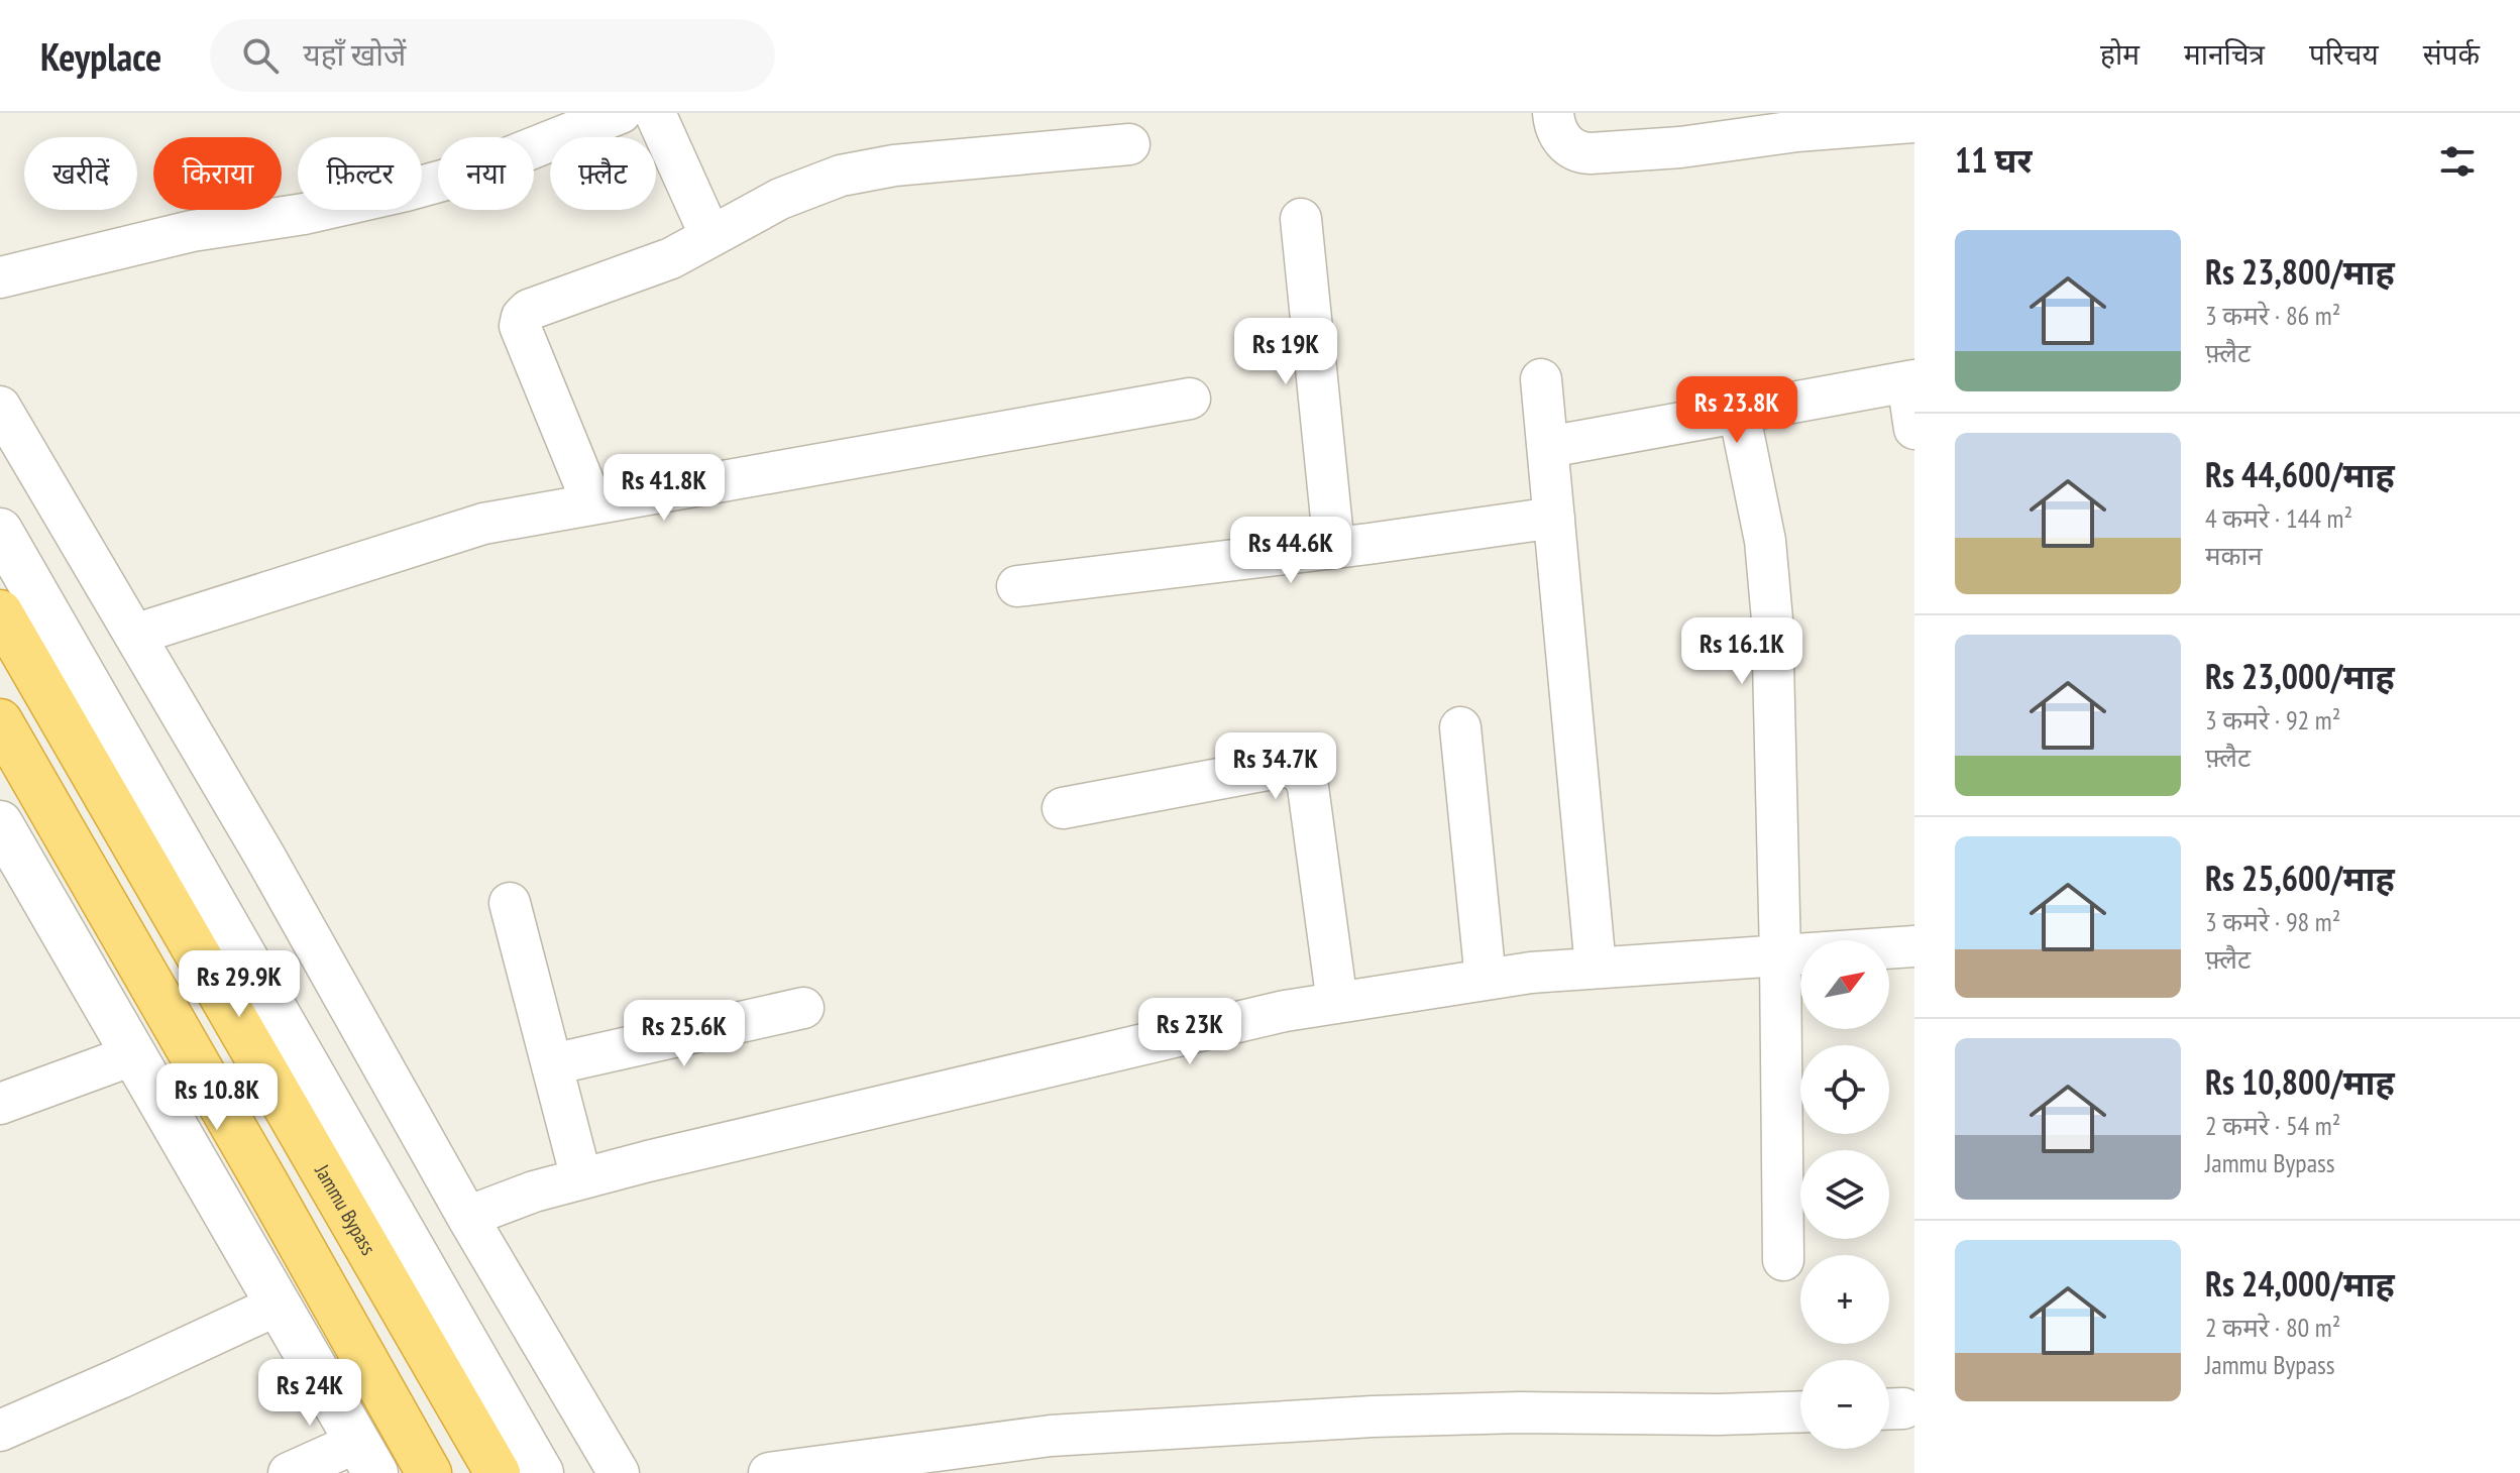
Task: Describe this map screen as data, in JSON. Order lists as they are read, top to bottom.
{
  "streets": {
    "highway": ["Jammu Bypass"]
  },
  "north": "top right",
  "page": {
    "header": "Keyplace",
    "search": "यहाँ खोजें",
    "nav": [
      "होम",
      "मानचित्र",
      "परिचय",
      "संपर्क"
    ],
    "heading": "11 घर",
    "chip": [
      "खरीदें",
      "किराया",
      "फ़िल्टर",
      "नया",
      "फ़्लैट"
    ],
    "list": [
      {
        "name": "Rs 23,800/माह",
        "note": "3 कमरे · 86 m² · फ़्लैट"
      },
      {
        "name": "Rs 44,600/माह",
        "note": "4 कमरे · 144 m² · मकान"
      },
      {
        "name": "Rs 23,000/माह",
        "note": "3 कमरे · 92 m² · फ़्लैट"
      },
      {
        "name": "Rs 25,600/माह",
        "note": "3 कमरे · 98 m² · फ़्लैट"
      },
      {
        "name": "Rs 10,800/माह",
        "note": "2 कमरे · 54 m² · Jammu Bypass"
      },
      {
        "name": "Rs 24,000/माह",
        "note": "2 कमरे · 80 m² · Jammu Bypass"
      }
    ],
    "price": [
      "Rs 19K",
      "Rs 23.8K",
      "Rs 41.8K",
      "Rs 44.6K",
      "Rs 16.1K",
      "Rs 34.7K",
      "Rs 29.9K",
      "Rs 23K",
      "Rs 25.6K",
      "Rs 10.8K",
      "Rs 24K"
    ],
    "map_buttons": ["+", "−"]
  }
}
